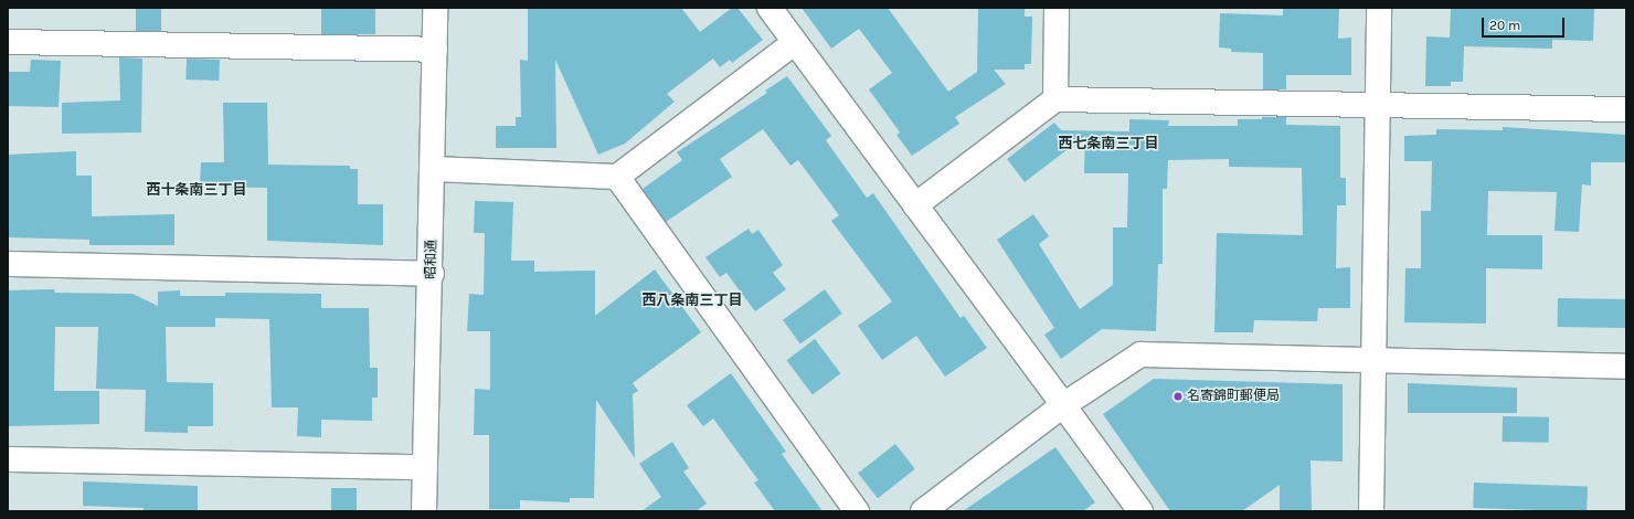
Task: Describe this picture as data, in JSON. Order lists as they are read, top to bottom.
{
  "streets": {
    "street": ["昭和通"]
  },
  "districts": ["西七条南三丁目", "西十条南三丁目", "西八条南三丁目"],
  "places": ["名寄錦町郵便局"],
  "scale_bar": "20 m"
}
